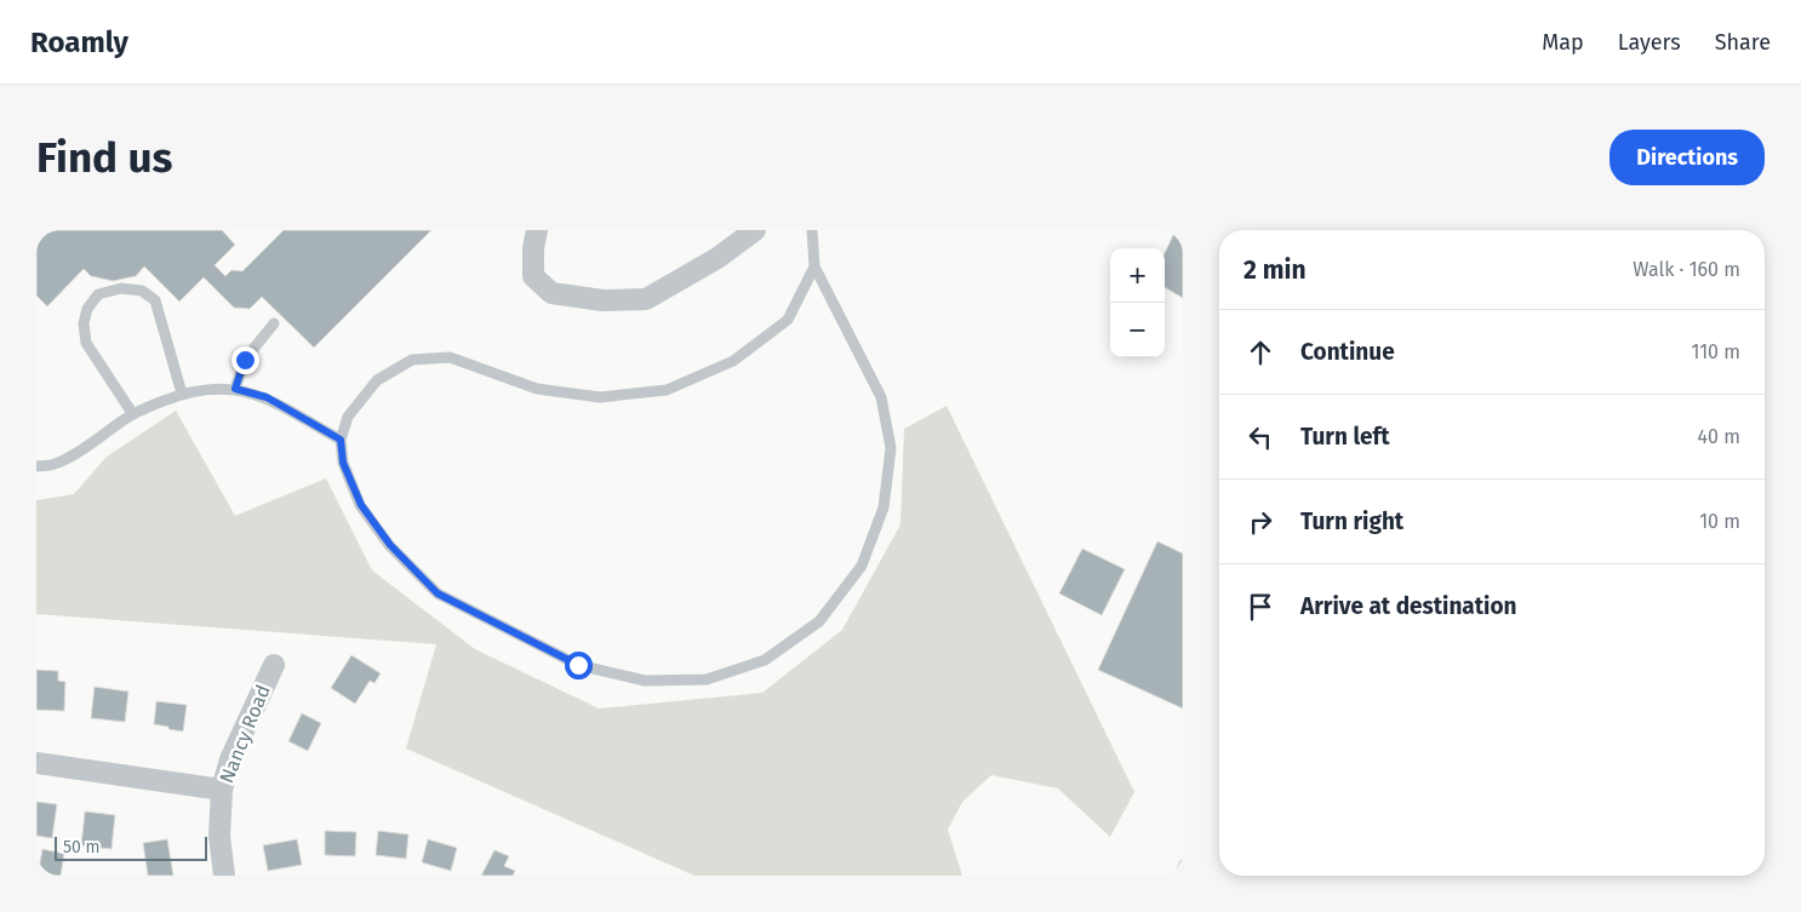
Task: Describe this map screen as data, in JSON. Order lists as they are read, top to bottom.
{
  "streets": {
    "street": ["Nancy Road"]
  },
  "scale_bar": "50 m",
  "page": {
    "header": "Roamly",
    "nav": ["Map", "Layers", "Share"],
    "buttons": "Directions",
    "title": "Find us",
    "heading": ["2 min", "Walk · 160 m"],
    "map_buttons": ["+", "−"],
    "list": [
      ["Continue", "110 m"],
      ["Turn left", "40 m"],
      ["Turn right", "10 m"],
      "Arrive at destination"
    ],
    "scale": "50 m"
  }
}
